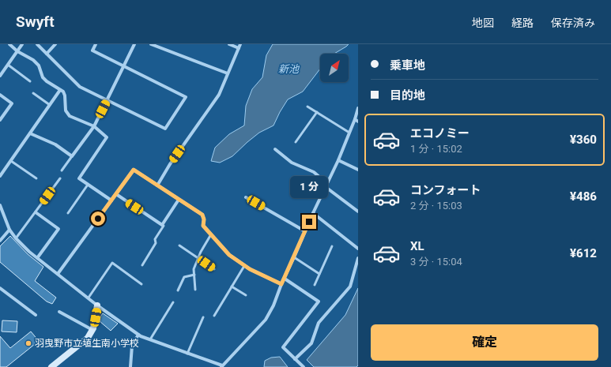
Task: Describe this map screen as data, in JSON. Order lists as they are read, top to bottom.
{
  "water": ["新池"],
  "places": ["羽曳野市立埴生南小学校"],
  "north": "top right",
  "page": {
    "header": "Swyft",
    "nav": ["地図", "経路", "保存済み"],
    "banner": ["乗車地", "目的地"],
    "list": [
      {
        "name": "エコノミー",
        "note": "1 分 · 15:02",
        "value": "¥360"
      },
      {
        "name": "コンフォート",
        "note": "2 分 · 15:03",
        "value": "¥486"
      },
      {
        "name": "XL",
        "note": "3 分 · 15:04",
        "value": "¥612"
      }
    ],
    "bubble": "1 分",
    "buttons": "確定"
  }
}
